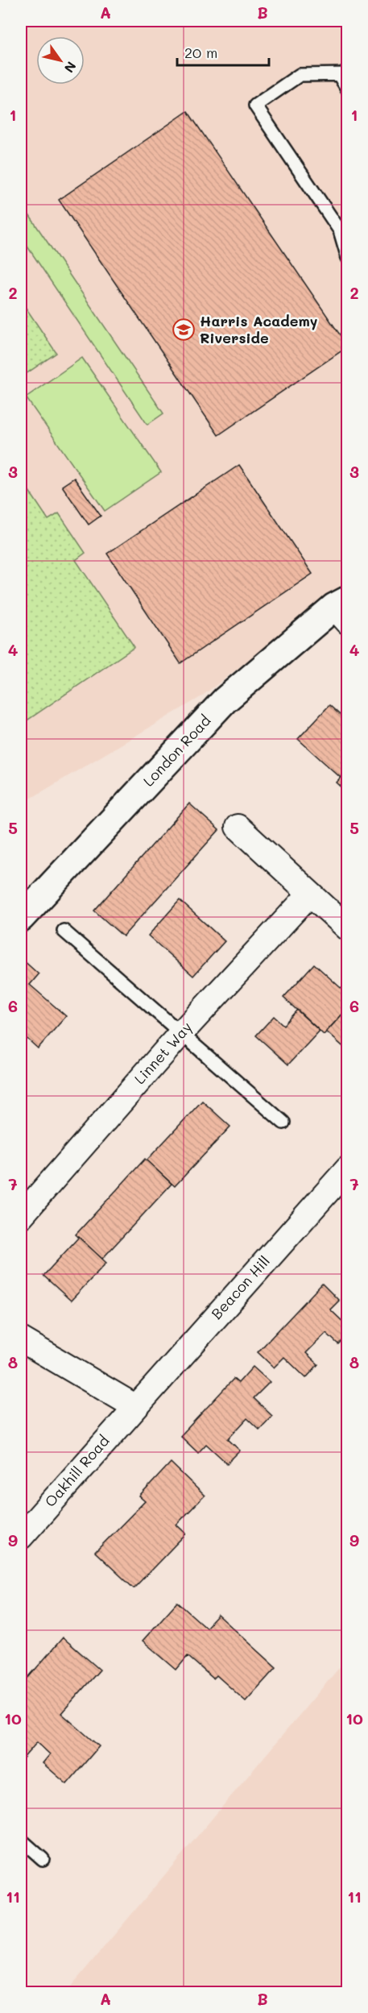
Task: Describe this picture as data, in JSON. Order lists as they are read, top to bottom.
{
  "streets": {
    "street": [
      "London Road",
      "Linnet Way",
      "Beacon Hill",
      "Oakhill Road"
    ]
  },
  "crossings": [
    ["Beacon Hill", "Oakhill Road"]
  ],
  "places": {
    "school or university": ["Harris Academy Riverside"]
  },
  "scale_bar": "20 m",
  "north": "bottom right",
  "grid": {
    "columns": ["A", "B"],
    "rows": [
      "1",
      "2",
      "3",
      "4",
      "5",
      "6",
      "7",
      "8",
      "9",
      "10",
      "11"
    ]
  }
}
